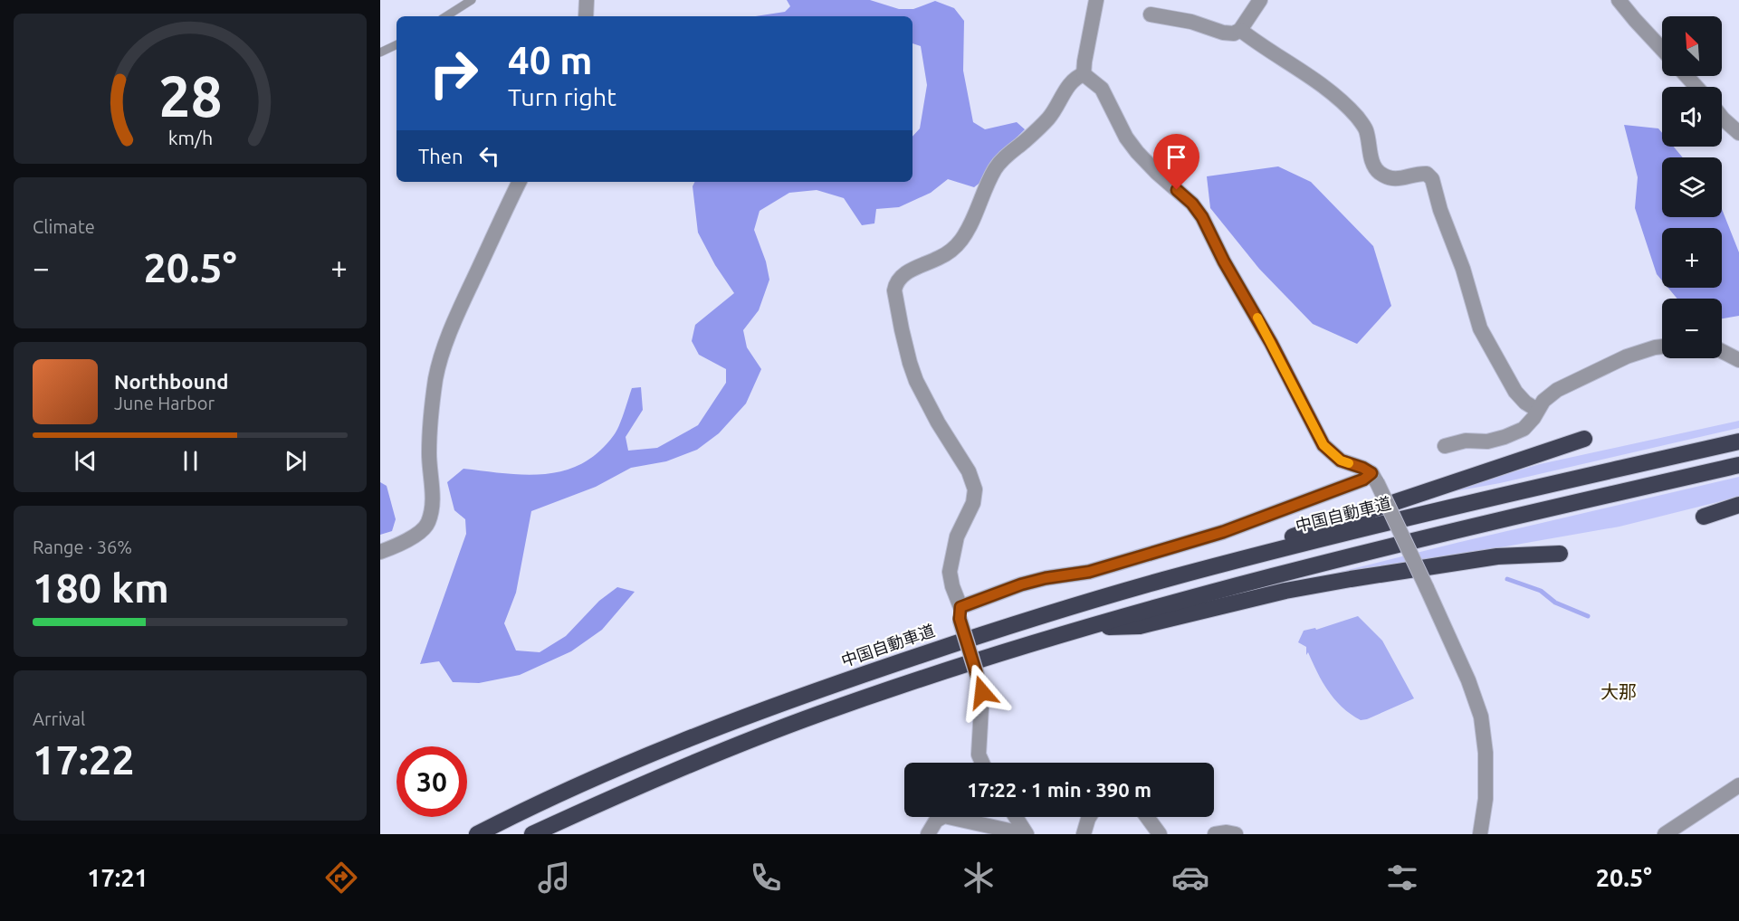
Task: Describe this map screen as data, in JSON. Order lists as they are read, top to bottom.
{
  "streets": {
    "highway": ["中国自動車道"]
  },
  "districts": ["大那"],
  "north": "top left",
  "page": {
    "map_buttons": ["+", "−"],
    "turn": ["40 m", "Turn right"],
    "then": "Then",
    "tile": [
      "Climate",
      ["Range · 36%", "180 km"],
      ["Arrival", "17:22"]
    ],
    "heat": ["−", "20.5°", "+"],
    "song": ["Northbound", "June Harbor"],
    "limit": "30",
    "trip": "17:22 · 1 min · 390 m",
    "tabs": ["17:21", "20.5°"],
    "gauge": ["28", "km/h"]
  }
}
